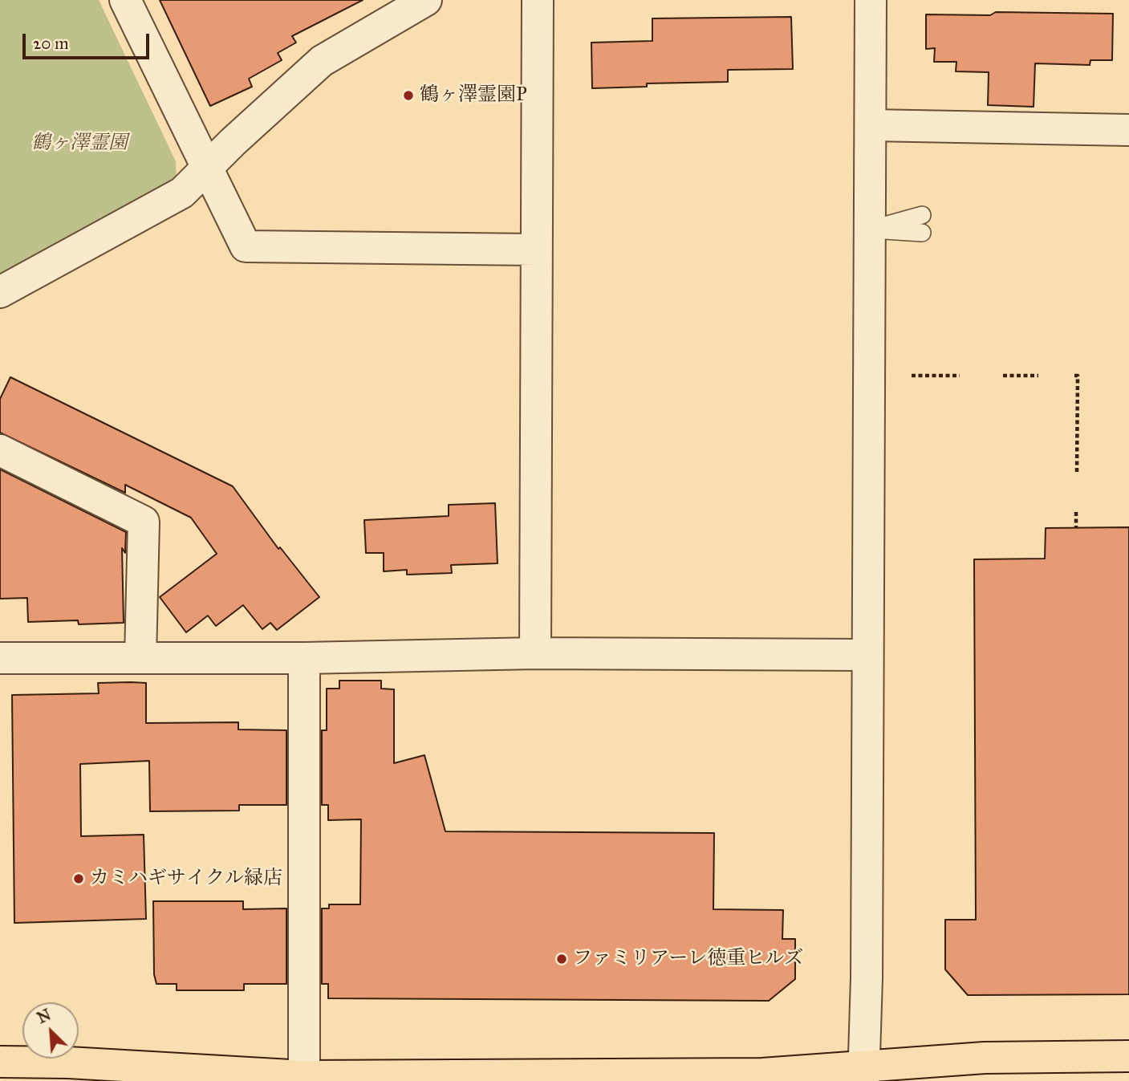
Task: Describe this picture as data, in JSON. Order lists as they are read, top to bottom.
{
  "parks": ["鶴ヶ澤霊園"],
  "places": ["鶴ヶ澤霊園P", "カミハギサイクル緑店", "ファミリアーレ徳重ヒルズ"],
  "scale_bar": "20 m",
  "north": "top left"
}
